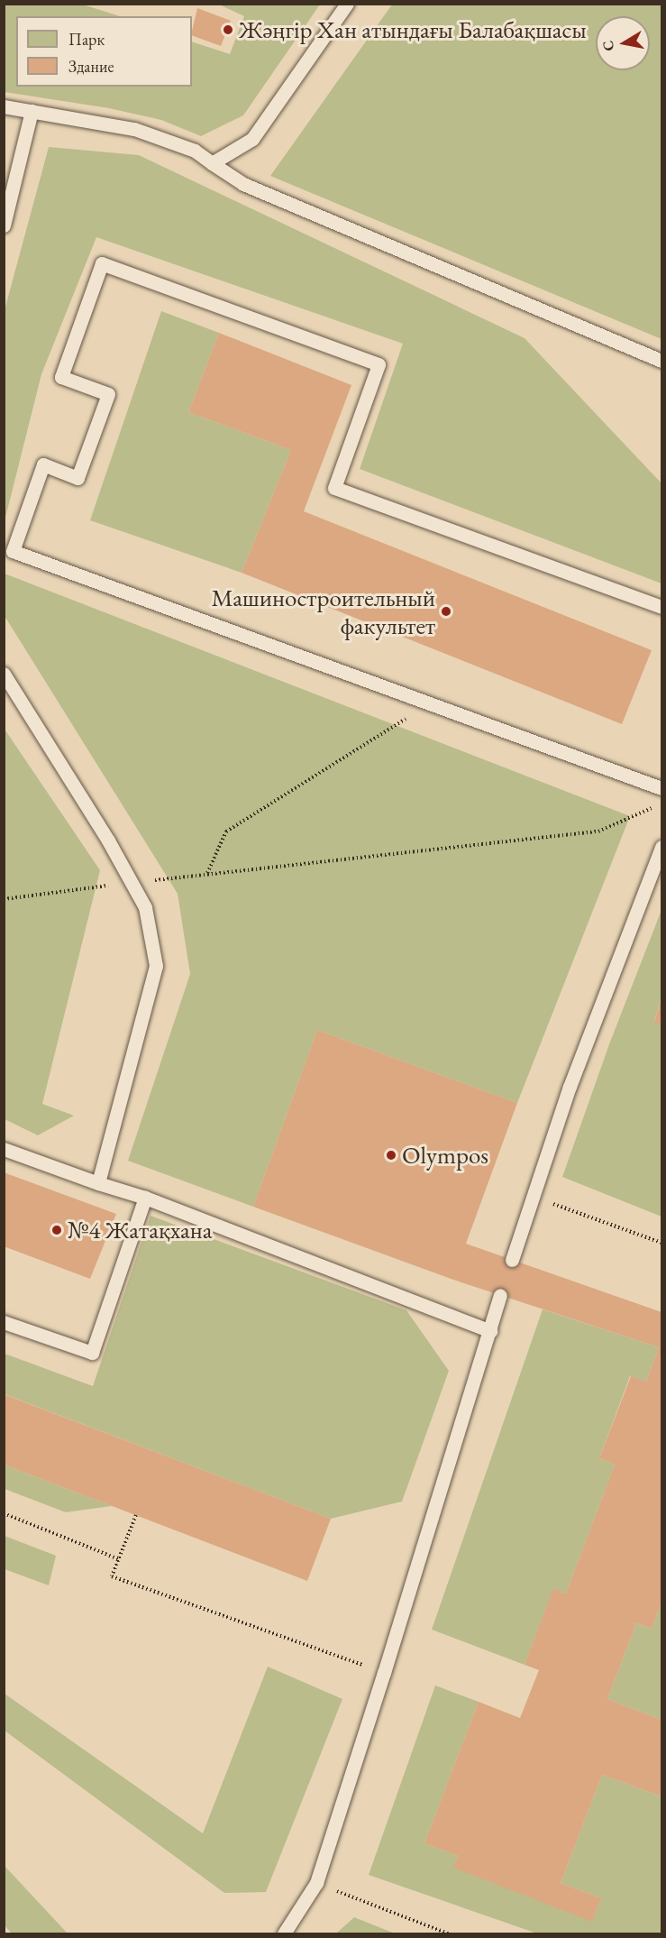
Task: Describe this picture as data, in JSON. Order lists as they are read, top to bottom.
{
  "places": [
    "Жәңгір Хан атындағы Балабақшасы",
    "Машиностроительный факультет",
    "Olympos",
    "№4 Жатақхана"
  ],
  "legend": ["Парк", "Здание"],
  "north": "left"
}
